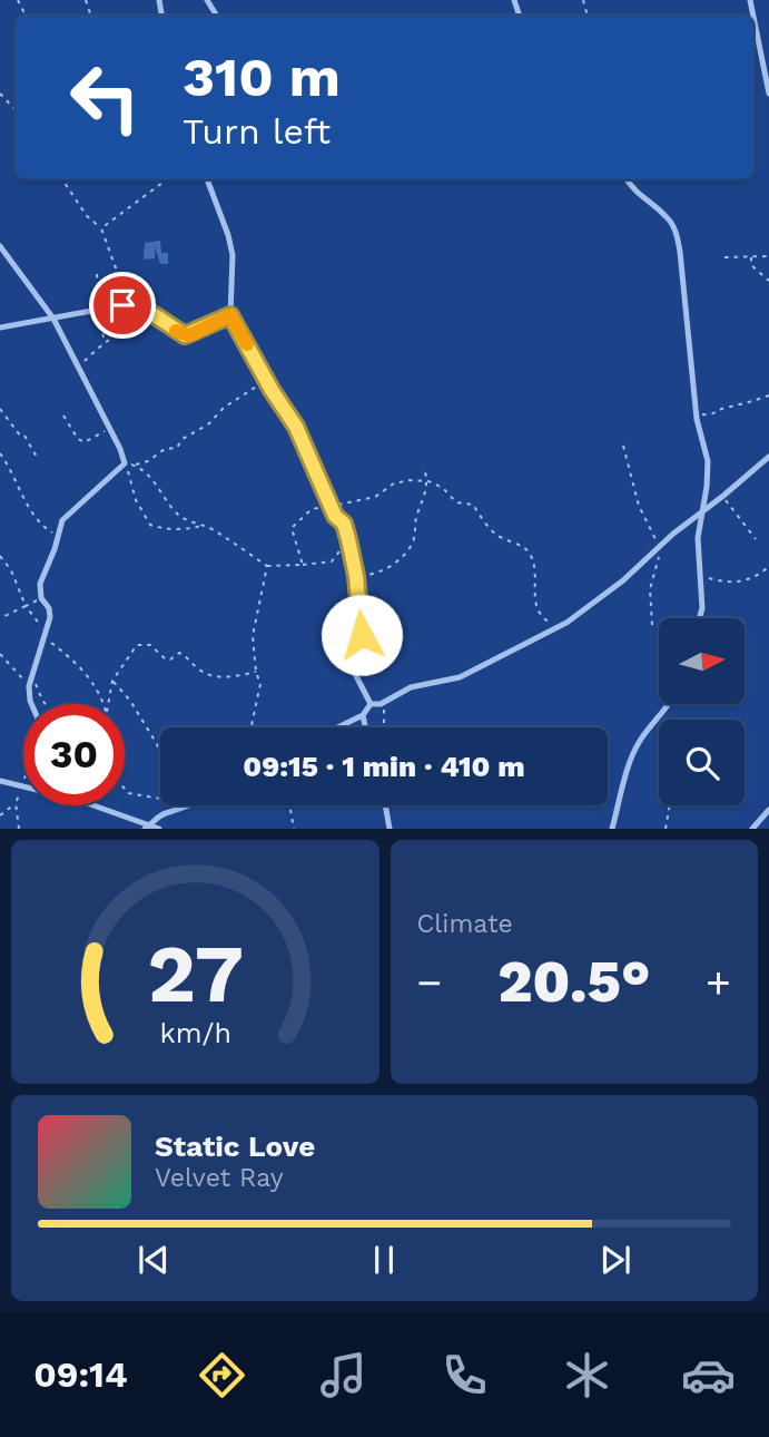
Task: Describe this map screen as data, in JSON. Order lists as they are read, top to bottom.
{
  "north": "right",
  "page": {
    "turn": ["310 m", "Turn left"],
    "limit": "30",
    "trip": "09:15 · 1 min · 410 m",
    "tile": "Climate",
    "heat": ["−", "20.5°", "+"],
    "song": ["Static Love", "Velvet Ray"],
    "tabs": "09:14",
    "gauge": ["27", "km/h"]
  }
}
